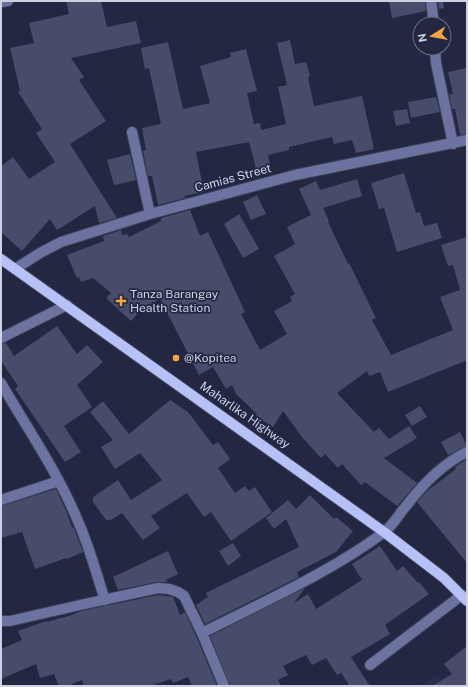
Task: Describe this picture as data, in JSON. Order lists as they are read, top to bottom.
{
  "streets": {
    "main road": ["Maharlika Highway"],
    "street": ["Camias Street"]
  },
  "crossings": [
    ["Camias Street", "Maharlika Highway"]
  ],
  "places": {
    "health": ["Tanza Barangay Health Station"],
    "other": ["@Kopitea"]
  },
  "north": "left"
}
